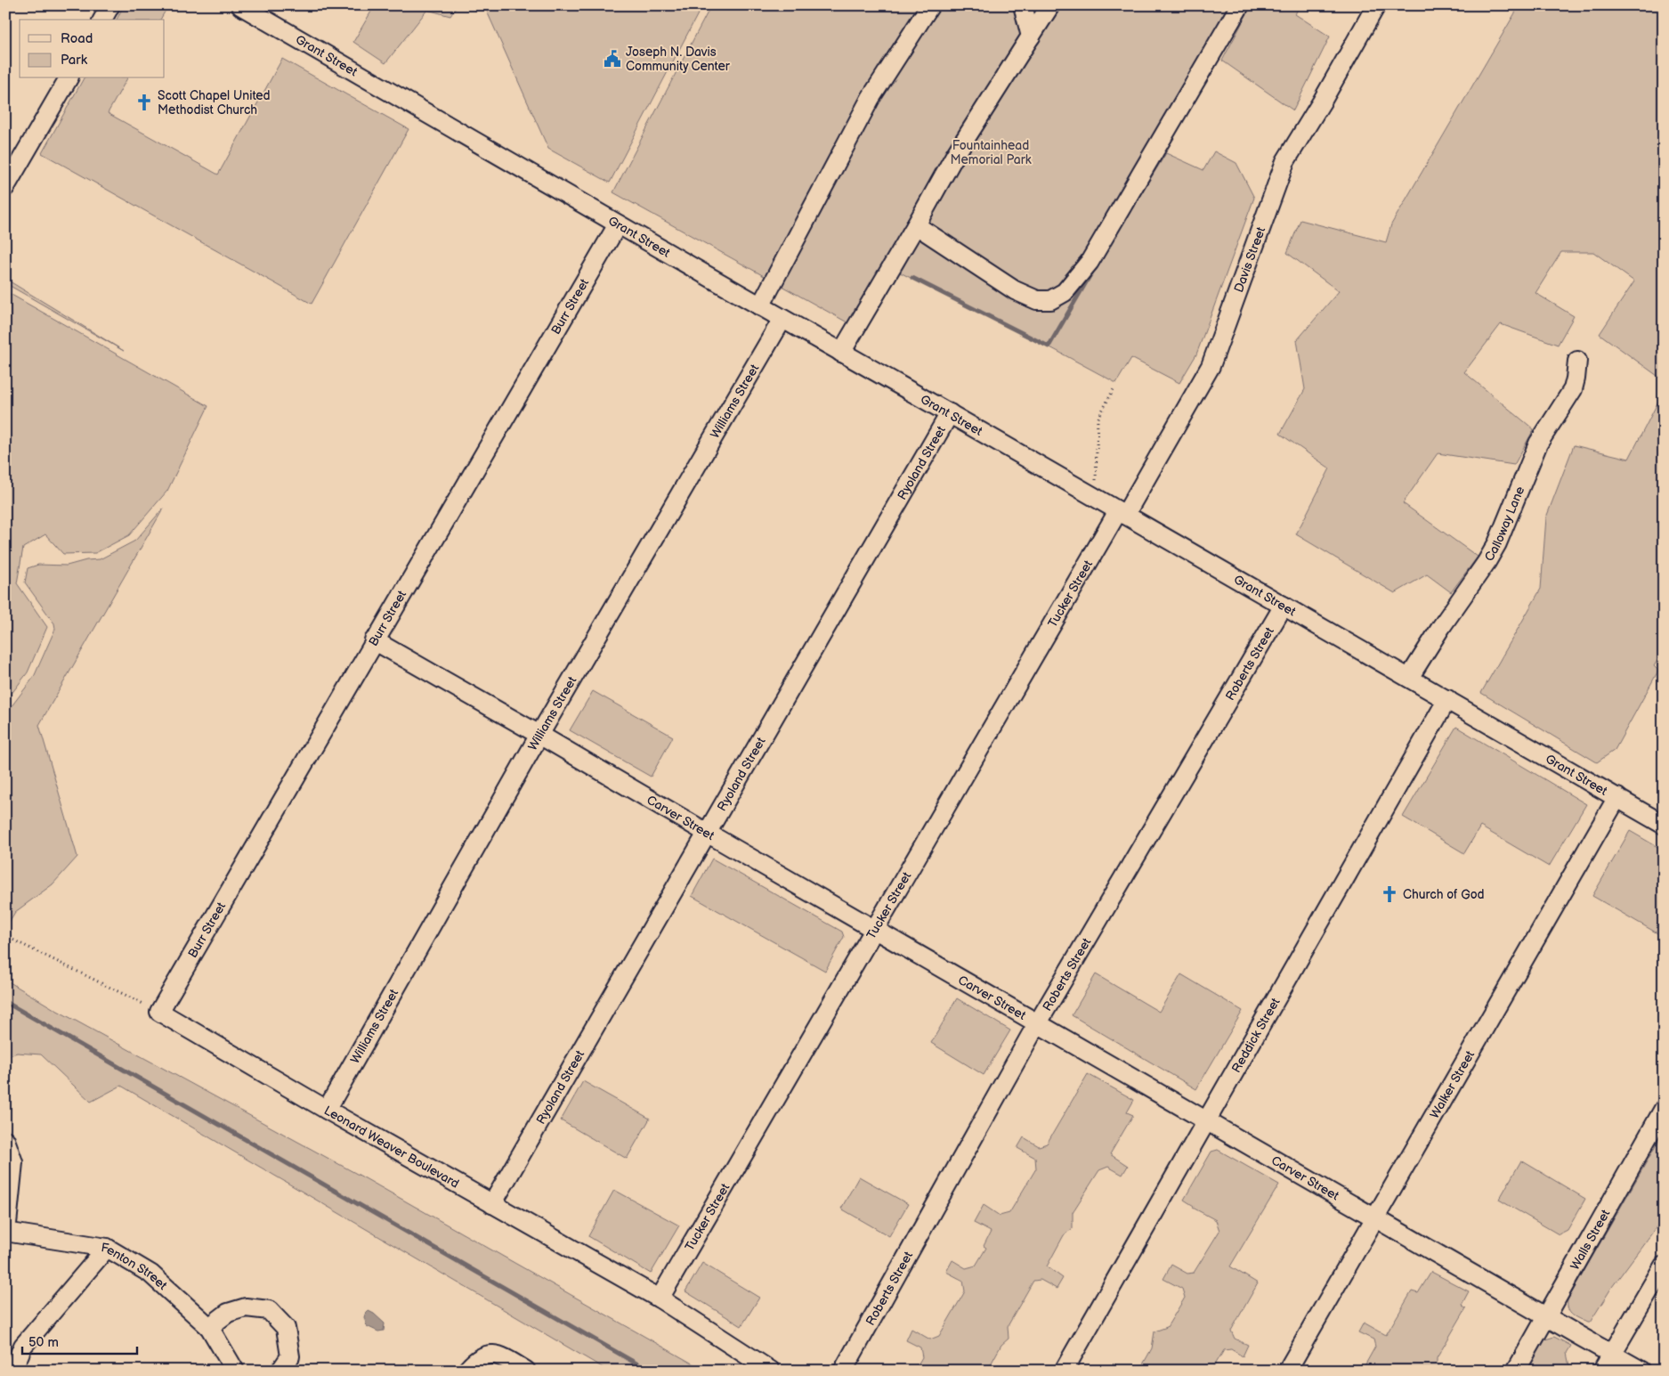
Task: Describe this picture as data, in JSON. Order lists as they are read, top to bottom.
{
  "streets": {
    "street": [
      "Grant Street",
      "Davis Street",
      "Burr Street",
      "Williams Street",
      "Ryoland Street",
      "Calloway Lane",
      "Tucker Street",
      "Roberts Street",
      "Carver Street",
      "Reddick Street",
      "Walker Street",
      "Leonard Weaver Boulevard",
      "Walls Street",
      "Fenton Street"
    ]
  },
  "crossings": [
    ["Grant Street", "Davis Street"],
    ["Grant Street", "Burr Street"],
    ["Grant Street", "Williams Street"],
    ["Grant Street", "Ryoland Street"],
    ["Grant Street", "Calloway Lane"],
    ["Grant Street", "Tucker Street"],
    ["Grant Street", "Roberts Street"],
    ["Grant Street", "Reddick Street"],
    ["Grant Street", "Walker Street"],
    ["Davis Street", "Tucker Street"],
    ["Burr Street", "Carver Street"],
    ["Burr Street", "Leonard Weaver Boulevard"],
    ["Williams Street", "Carver Street"],
    ["Williams Street", "Leonard Weaver Boulevard"],
    ["Ryoland Street", "Carver Street"],
    ["Ryoland Street", "Leonard Weaver Boulevard"],
    ["Tucker Street", "Carver Street"],
    ["Tucker Street", "Leonard Weaver Boulevard"],
    ["Roberts Street", "Carver Street"],
    ["Carver Street", "Reddick Street"],
    ["Carver Street", "Walker Street"],
    ["Carver Street", "Walls Street"]
  ],
  "parks": ["Fountainhead Memorial Park"],
  "places": {
    "public building": ["Joseph N. Davis Community Center"],
    "church": ["Scott Chapel United Methodist Church", "Church of God"]
  },
  "legend": ["Road", "Park"],
  "scale_bar": "50 m"
}
